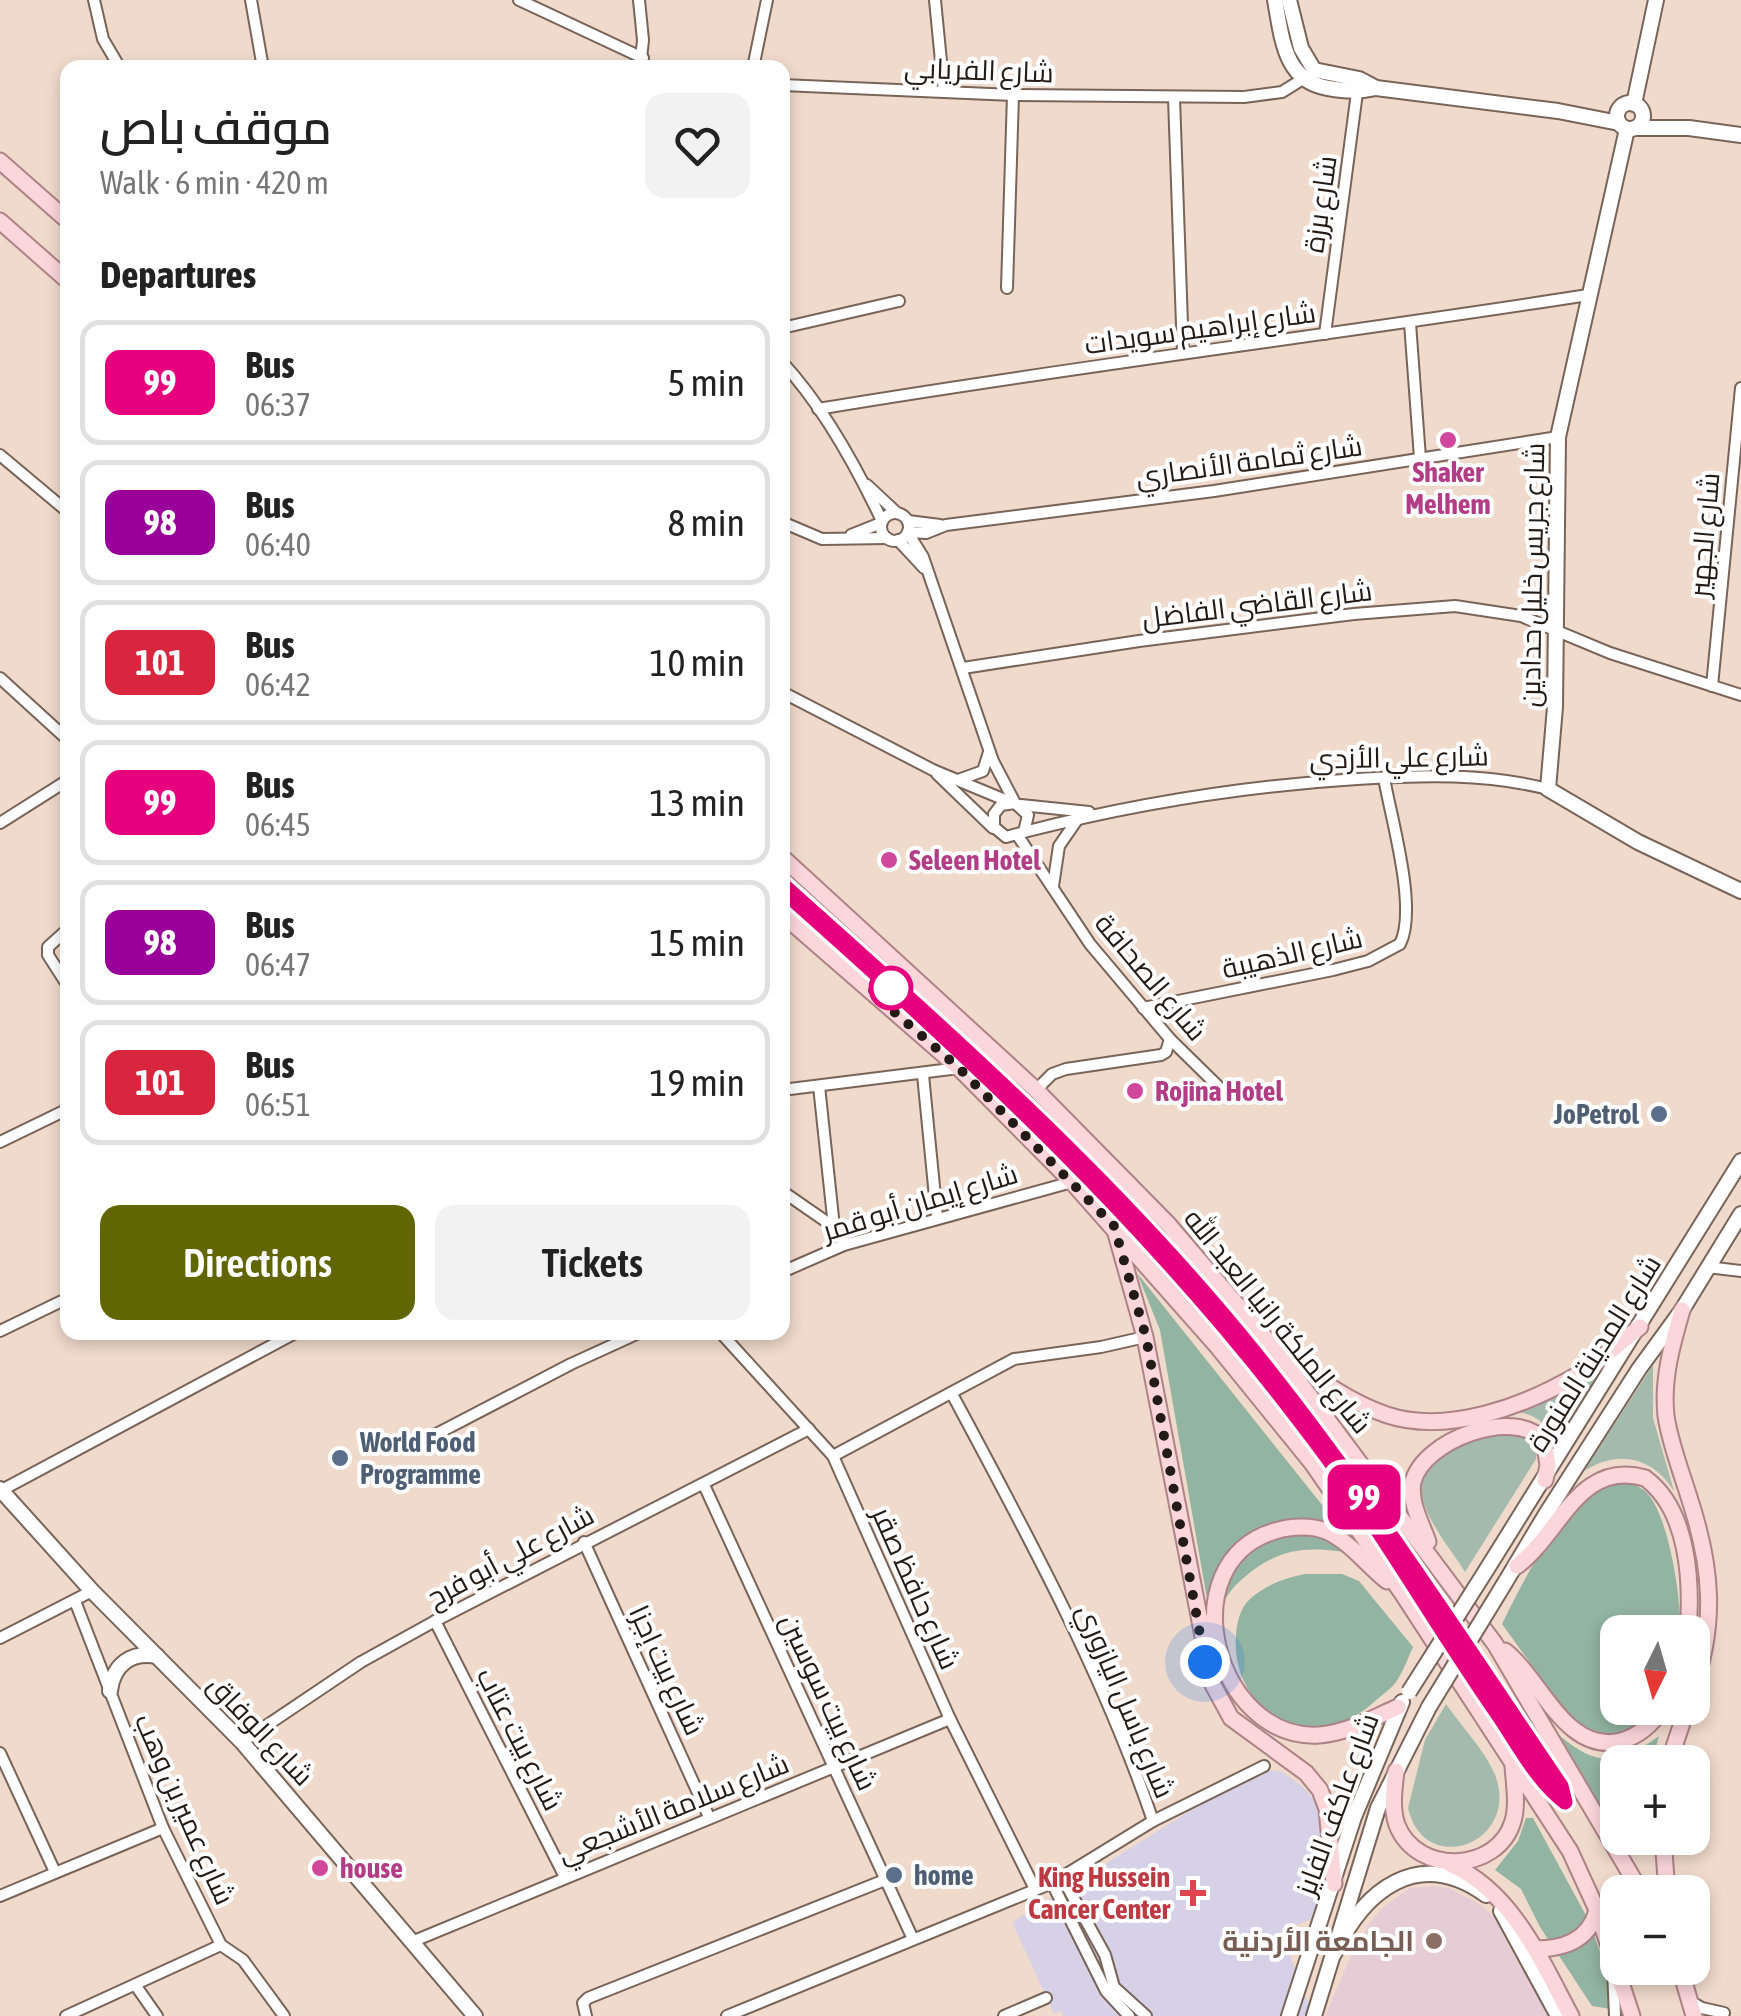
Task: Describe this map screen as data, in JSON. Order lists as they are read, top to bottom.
{
  "streets": {
    "main road": ["شارع الملكة رانيا العبد الله"],
    "street": [
      "شارع الفريابي",
      "شارع برزة",
      "شارع إبراهيم سويدات",
      "شارع ثمامة الأنصاري",
      "شارع الجهير",
      "شارع جريس خليل حدادين",
      "شارع القاضي الفاضل",
      "شارع علي الأزدي",
      "شارع الذهيبة",
      "شارع الصحافة",
      "شارع إيمان أبو قمر",
      "شارع المدينة المنورة",
      "شارع علي أبو فرح",
      "شارع حافظ صقر",
      "شارع بيت إجزا",
      "شارع باسل اليازوري",
      "شارع بيت سوسين",
      "شارع الوفاق",
      "شارع بيت عتاب",
      "شارع عاكف الفايز",
      "شارع سلامة الأشجعي",
      "شارع عمير بن وهب"
    ]
  },
  "crossings": [
    ["شارع برزة", "شارع إبراهيم سويدات"],
    ["شارع إبراهيم سويدات", "شارع جريس خليل حدادين"],
    ["شارع ثمامة الأنصاري", "شارع جريس خليل حدادين"],
    ["شارع الجهير", "شارع القاضي الفاضل"],
    ["شارع جريس خليل حدادين", "شارع القاضي الفاضل"],
    ["شارع جريس خليل حدادين", "شارع علي الأزدي"],
    ["شارع علي الأزدي", "شارع الذهيبة"],
    ["شارع علي الأزدي", "شارع الصحافة"],
    ["شارع الذهيبة", "شارع الصحافة"],
    ["شارع المدينة المنورة", "شارع عاكف الفايز"],
    ["شارع علي أبو فرح", "شارع حافظ صقر"],
    ["شارع علي أبو فرح", "شارع بيت إجزا"],
    ["شارع علي أبو فرح", "شارع بيت سوسين"],
    ["شارع علي أبو فرح", "شارع الوفاق"],
    ["شارع علي أبو فرح", "شارع بيت عتاب"],
    ["شارع حافظ صقر", "شارع باسل اليازوري"],
    ["شارع حافظ صقر", "شارع سلامة الأشجعي"],
    ["شارع بيت إجزا", "شارع سلامة الأشجعي"],
    ["شارع باسل اليازوري", "شارع بيت سوسين"],
    ["شارع بيت سوسين", "شارع سلامة الأشجعي"],
    ["شارع الوفاق", "شارع سلامة الأشجعي"],
    ["شارع بيت عتاب", "شارع سلامة الأشجعي"]
  ],
  "places": {
    "other": [
      "Shaker Melhem",
      "Seleen Hotel",
      "Rojina Hotel",
      "JoPetrol",
      "World Food Programme",
      "house",
      "home",
      "الجامعة الأردنية"
    ],
    "health": ["King Hussein Cancer Center"]
  },
  "lines": ["bus line 99"],
  "north": "bottom",
  "page": {
    "on_map": "99",
    "heading": [
      ["موقف باص", "Walk · 6 min · 420 m"],
      "Departures"
    ],
    "list": [
      {
        "mark": "99",
        "name": "Bus",
        "note": "06:37",
        "value": "5 min"
      },
      {
        "mark": "98",
        "name": "Bus",
        "note": "06:40",
        "value": "8 min"
      },
      {
        "mark": "101",
        "name": "Bus",
        "note": "06:42",
        "value": "10 min"
      },
      {
        "mark": "99",
        "name": "Bus",
        "note": "06:45",
        "value": "13 min"
      },
      {
        "mark": "98",
        "name": "Bus",
        "note": "06:47",
        "value": "15 min"
      },
      {
        "mark": "101",
        "name": "Bus",
        "note": "06:51",
        "value": "19 min"
      }
    ],
    "buttons": ["Directions", "Tickets"],
    "map_buttons": ["+", "−"]
  }
}
